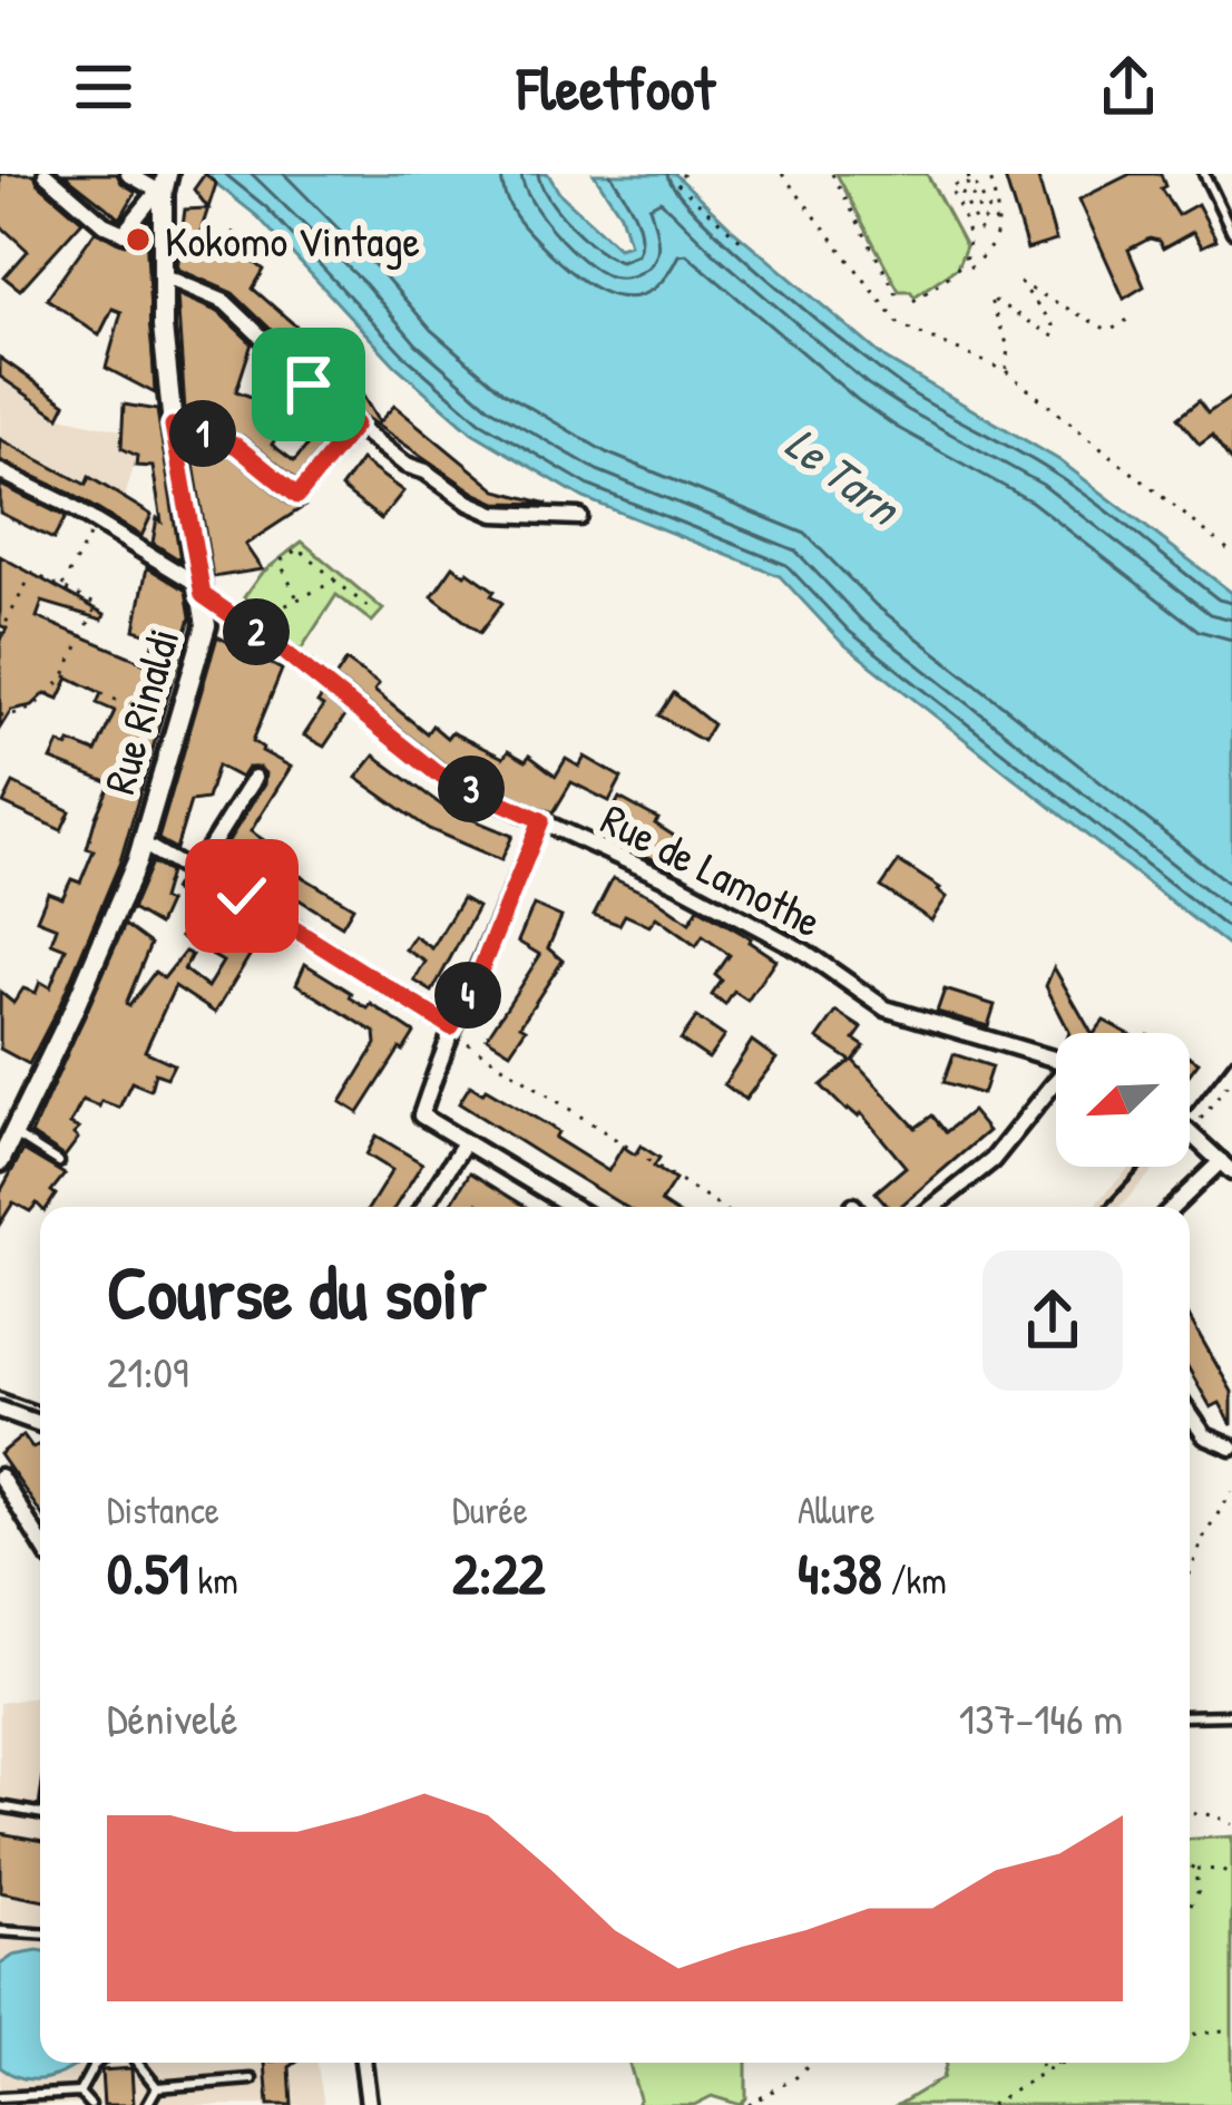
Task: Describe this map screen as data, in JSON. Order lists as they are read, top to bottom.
{
  "streets": {
    "street": ["Rue Rinaldi", "Rue de Lamothe"]
  },
  "crossings": [
    ["Rue Rinaldi", "Rue de Lamothe"]
  ],
  "water": ["Le Tarn"],
  "places": ["Kokomo Vintage"],
  "north": "bottom left",
  "page": {
    "header": "Fleetfoot",
    "pins": [
      "1",
      "2",
      "3",
      "4"
    ],
    "heading": ["Course du soir", "21:09"],
    "stats": [
      ["Distance", "0.51 km"],
      ["Durée", "2:22"],
      ["Allure", "4:38 /km"]
    ],
    "chart": ["Dénivelé", "137–146 m"]
  }
}
